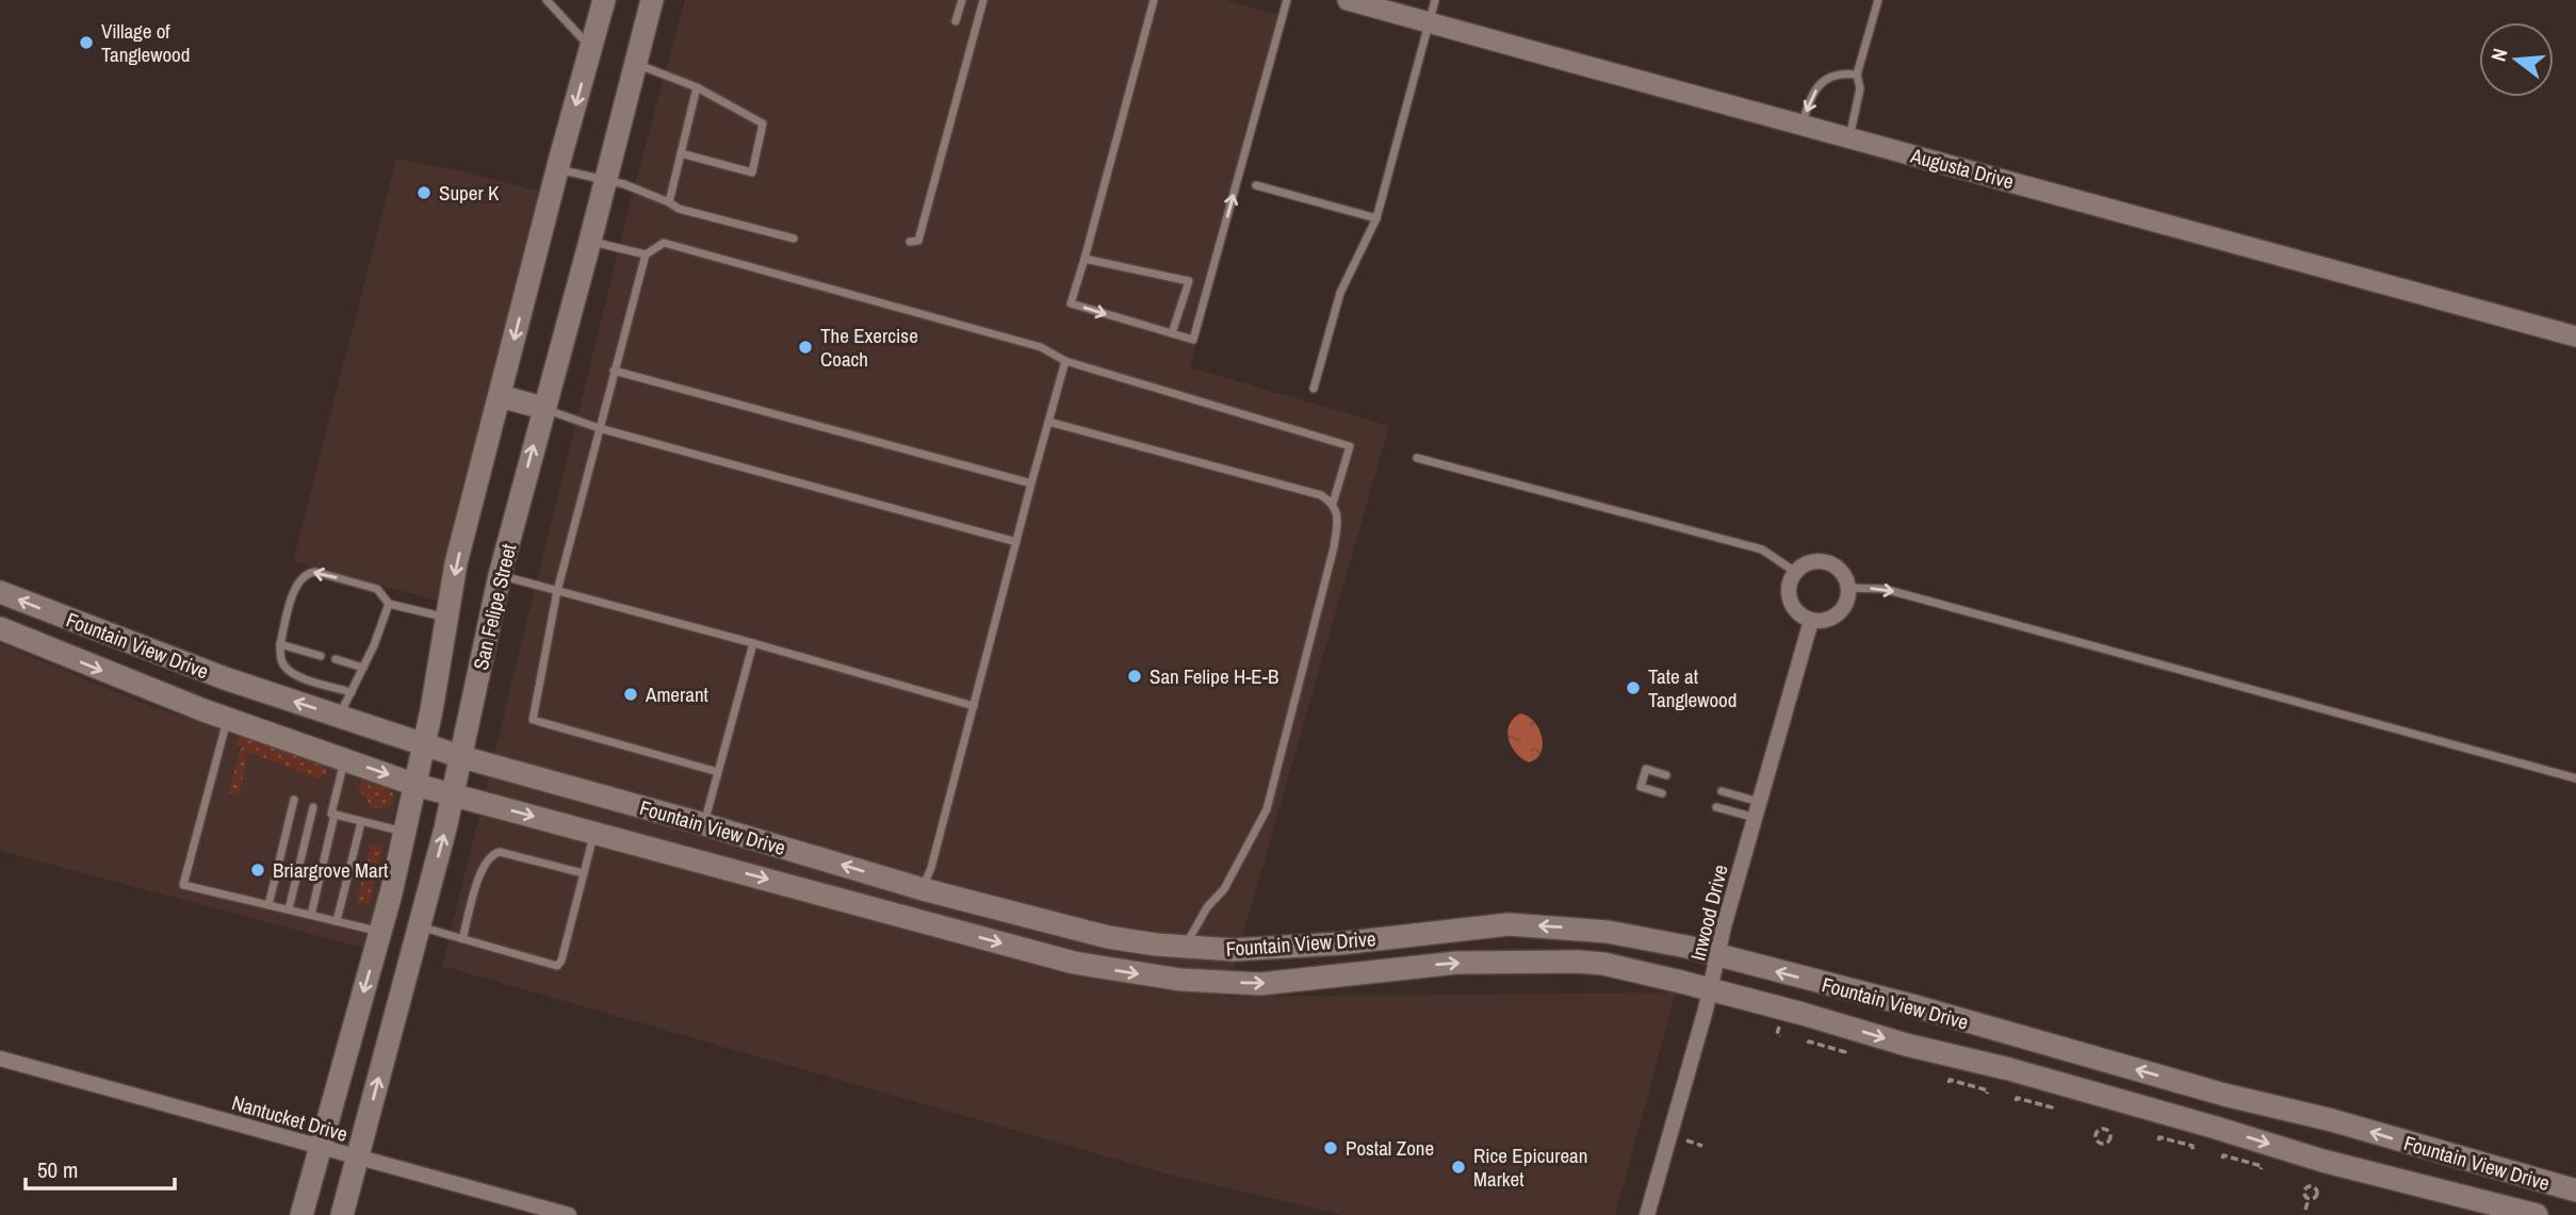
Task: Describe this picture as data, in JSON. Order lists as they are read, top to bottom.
{
  "streets": {
    "main road": ["San Felipe Street", "Fountain View Drive"],
    "street": ["Augusta Drive", "Inwood Drive", "Nantucket Drive"]
  },
  "crossings": [
    ["San Felipe Street", "Fountain View Drive"],
    ["San Felipe Street", "Nantucket Drive"],
    ["Fountain View Drive", "Inwood Drive"]
  ],
  "places": [
    "Village of Tanglewood",
    "Super K",
    "The Exercise Coach",
    "San Felipe H-E-B",
    "Tate at Tanglewood",
    "Amerant",
    "Briargrove Mart",
    "Postal Zone",
    "Rice Epicurean Market"
  ],
  "scale_bar": "50 m",
  "north": "left"
}
